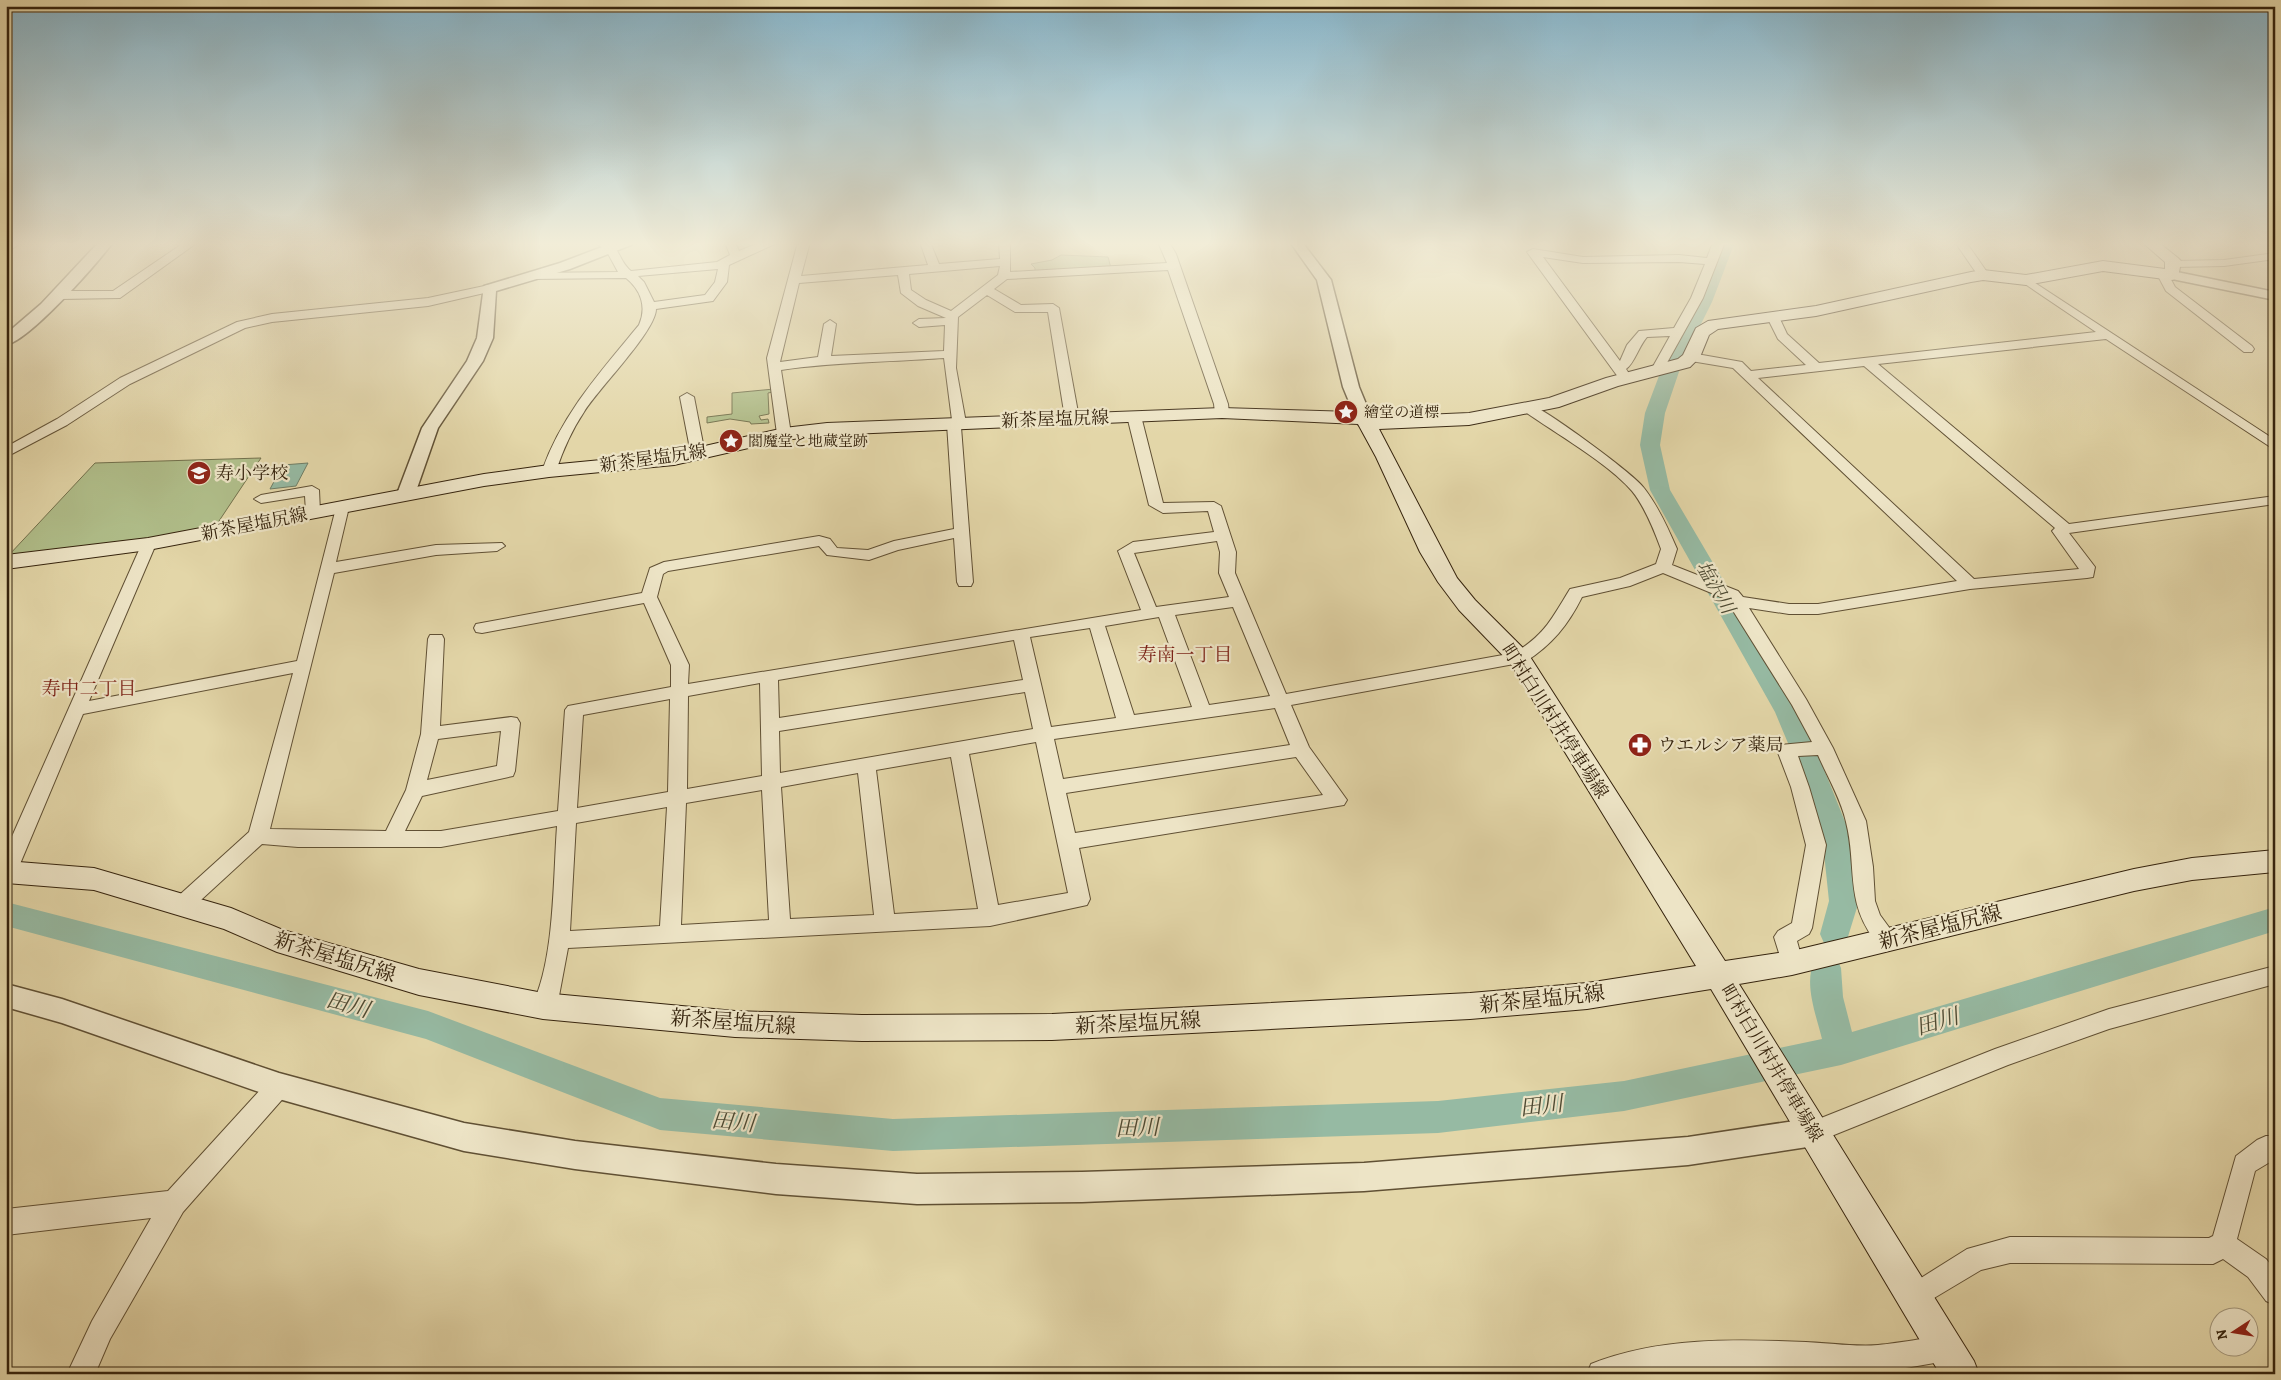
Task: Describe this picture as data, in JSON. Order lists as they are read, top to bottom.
{
  "streets": {
    "main road": ["新茶屋塩尻線", "町村白川村井停車場線"]
  },
  "crossings": [
    ["新茶屋塩尻線", "町村白川村井停車場線"]
  ],
  "districts": ["寿南一丁目", "寿中二丁目"],
  "water": ["塩沢川", "田川"],
  "places": {
    "place": ["繪堂の道標", "閻魔堂と地蔵堂跡"],
    "school or university": ["寿小学校"],
    "pharmacy": ["ウエルシア薬局"]
  },
  "north": "left"
}
